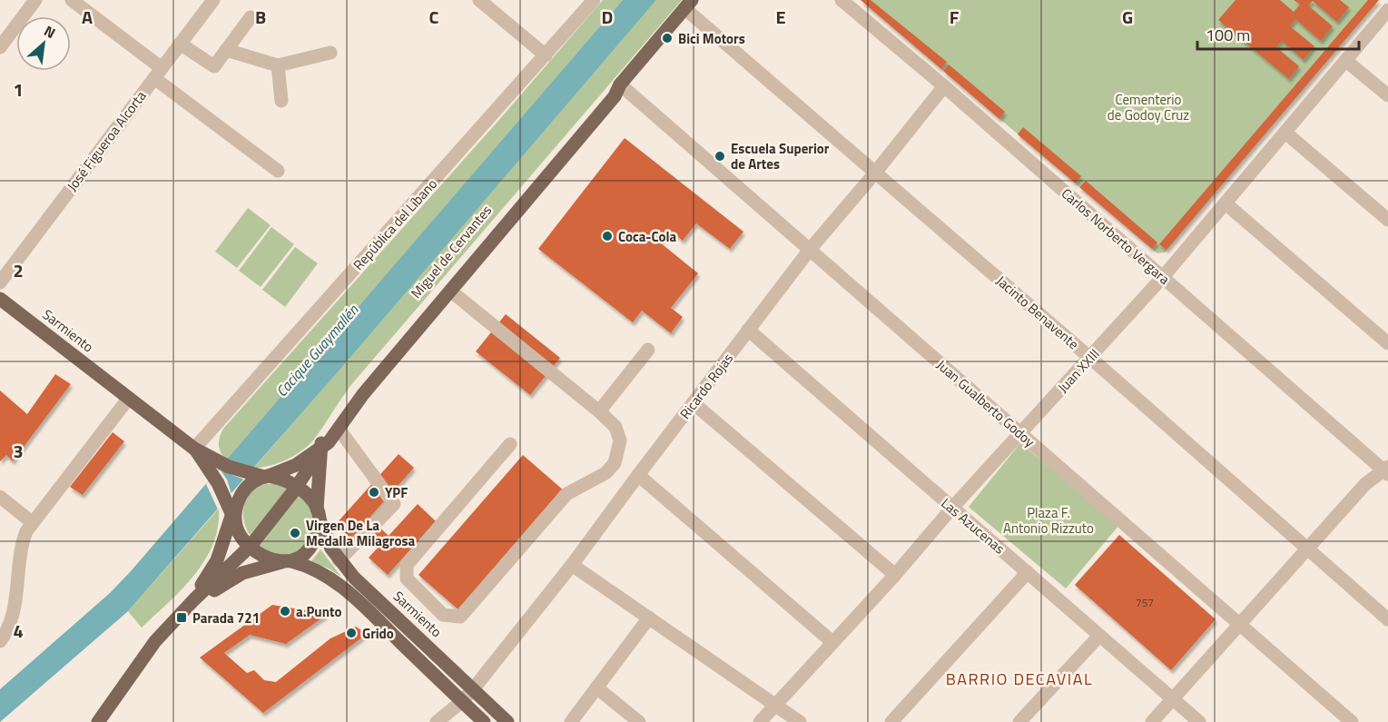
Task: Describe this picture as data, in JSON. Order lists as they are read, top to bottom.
{
  "streets": {
    "main road": ["Miguel de Cervantes", "Sarmiento"],
    "street": [
      "José Figueroa Alcorta",
      "República del Líbano",
      "Carlos Norberto Vergara",
      "Jacinto Benavente",
      "Juan XXIII",
      "Ricardo Rojas",
      "Juan Gualberto Godoy",
      "Las Azucenas"
    ]
  },
  "crossings": [
    ["República del Líbano", "Sarmiento"],
    ["Carlos Norberto Vergara", "Juan XXIII"],
    ["Carlos Norberto Vergara", "Ricardo Rojas"],
    ["Miguel de Cervantes", "Jacinto Benavente"],
    ["Miguel de Cervantes", "Sarmiento"],
    ["Miguel de Cervantes", "Juan Gualberto Godoy"],
    ["Jacinto Benavente", "Juan XXIII"],
    ["Jacinto Benavente", "Ricardo Rojas"],
    ["Sarmiento", "Ricardo Rojas"],
    ["Juan XXIII", "Juan Gualberto Godoy"],
    ["Juan XXIII", "Las Azucenas"],
    ["Ricardo Rojas", "Juan Gualberto Godoy"],
    ["Ricardo Rojas", "Las Azucenas"]
  ],
  "districts": ["BARRIO DECAVIAL"],
  "water": ["Cacique Guaymallén"],
  "parks": ["Cementerio de Godoy Cruz", "Plaza F. Antonio Rizzuto"],
  "places": {
    "other": [
      "Bici Motors",
      "Escuela Superior de Artes",
      "Coca-Cola",
      "YPF",
      "Virgen De La Medalla Milagrosa",
      "a.Punto",
      "Grido"
    ],
    "transit": ["Parada 721"]
  },
  "house_numbers": ["757"],
  "scale_bar": "100 m",
  "north": "top right",
  "grid": {
    "columns": [
      "A",
      "B",
      "C",
      "D",
      "E",
      "F",
      "G"
    ],
    "rows": [
      "1",
      "2",
      "3",
      "4"
    ]
  }
}
